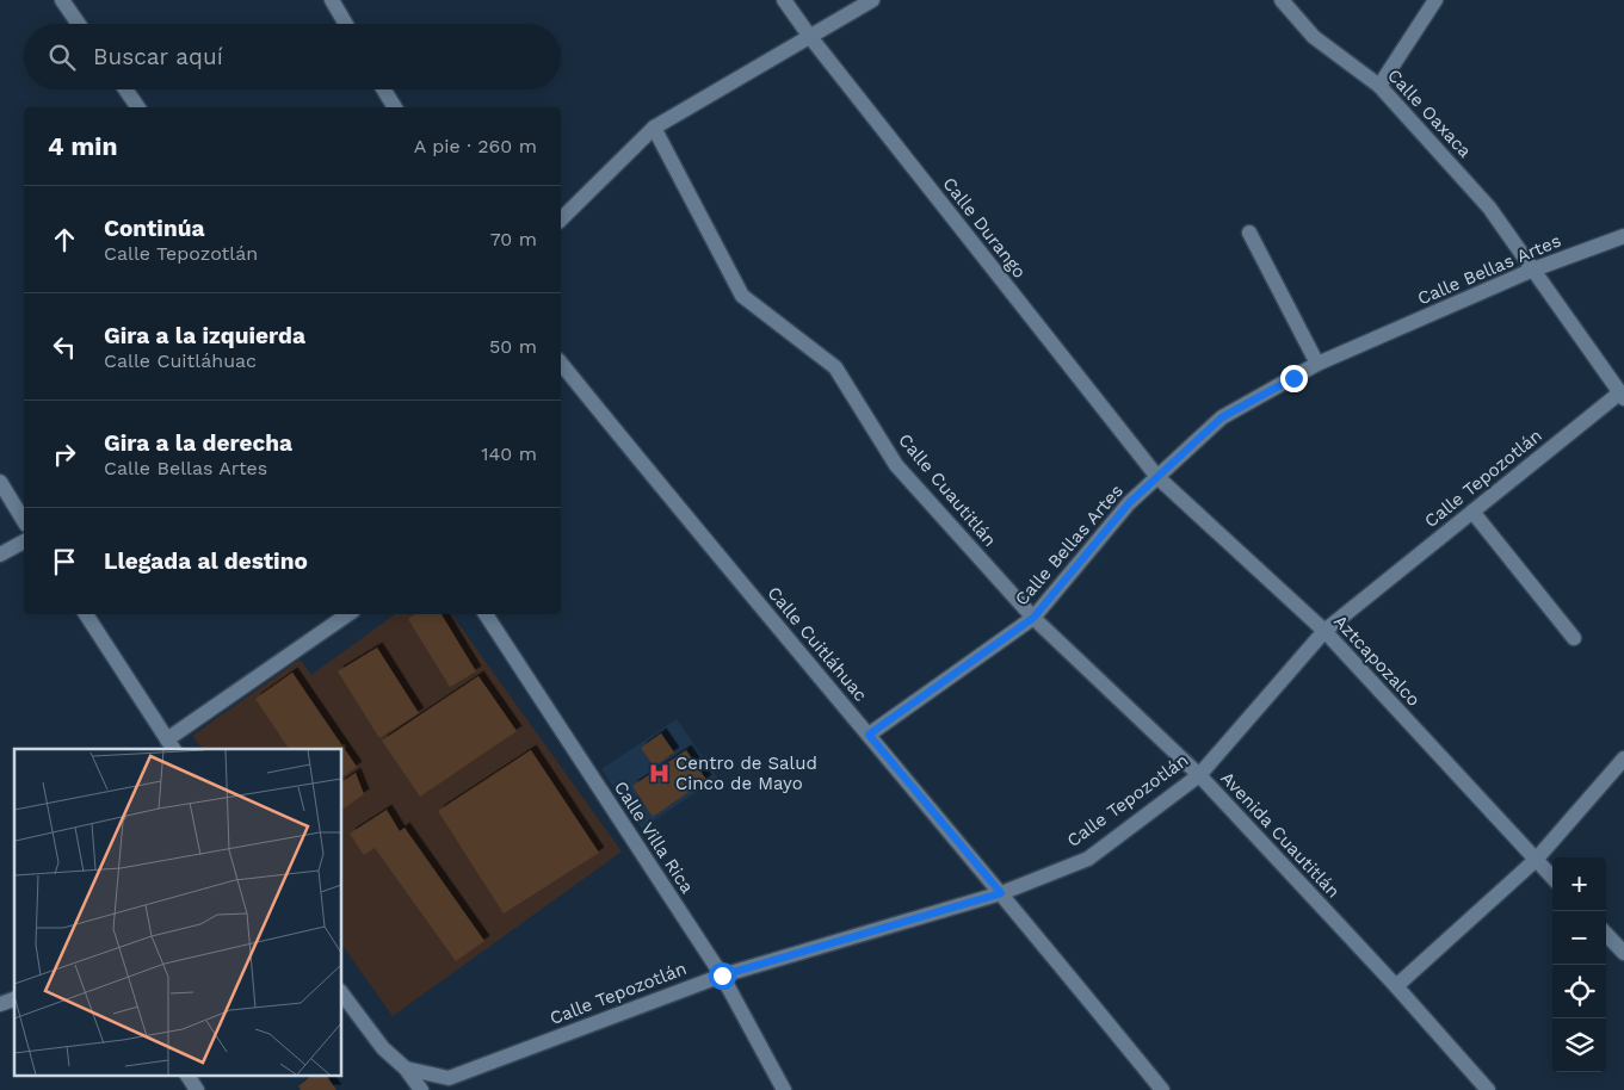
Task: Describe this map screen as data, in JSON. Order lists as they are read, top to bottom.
{
  "streets": {
    "street": [
      "Calle Oaxaca",
      "Calle Durango",
      "Calle Bellas Artes",
      "Calle Tepozotlán",
      "Calle Cuautitlán",
      "Calle Cuitláhuac",
      "Aztcapozalco",
      "Avenida Cuautitlán",
      "Calle Villa Rica"
    ]
  },
  "crossings": [
    ["Calle Oaxaca", "Calle Bellas Artes"],
    ["Calle Oaxaca", "Calle Tepozotlán"],
    ["Calle Durango", "Calle Bellas Artes"],
    ["Calle Durango", "Aztcapozalco"],
    ["Calle Bellas Artes", "Calle Cuautitlán"],
    ["Calle Bellas Artes", "Calle Cuitláhuac"],
    ["Calle Bellas Artes", "Aztcapozalco"],
    ["Calle Bellas Artes", "Avenida Cuautitlán"],
    ["Calle Tepozotlán", "Calle Cuitláhuac"],
    ["Calle Tepozotlán", "Aztcapozalco"],
    ["Calle Tepozotlán", "Avenida Cuautitlán"],
    ["Calle Tepozotlán", "Calle Villa Rica"],
    ["Calle Cuautitlán", "Avenida Cuautitlán"]
  ],
  "places": {
    "hospital": ["Centro de Salud Cinco de Mayo"]
  },
  "page": {
    "search": "Buscar aquí",
    "heading": ["4 min", "A pie · 260 m"],
    "list": [
      ["Continúa", "Calle Tepozotlán", "70 m"],
      ["Gira a la izquierda", "Calle Cuitláhuac", "50 m"],
      ["Gira a la derecha", "Calle Bellas Artes", "140 m"],
      "Llegada al destino"
    ],
    "map_buttons": ["+", "−"]
  }
}
